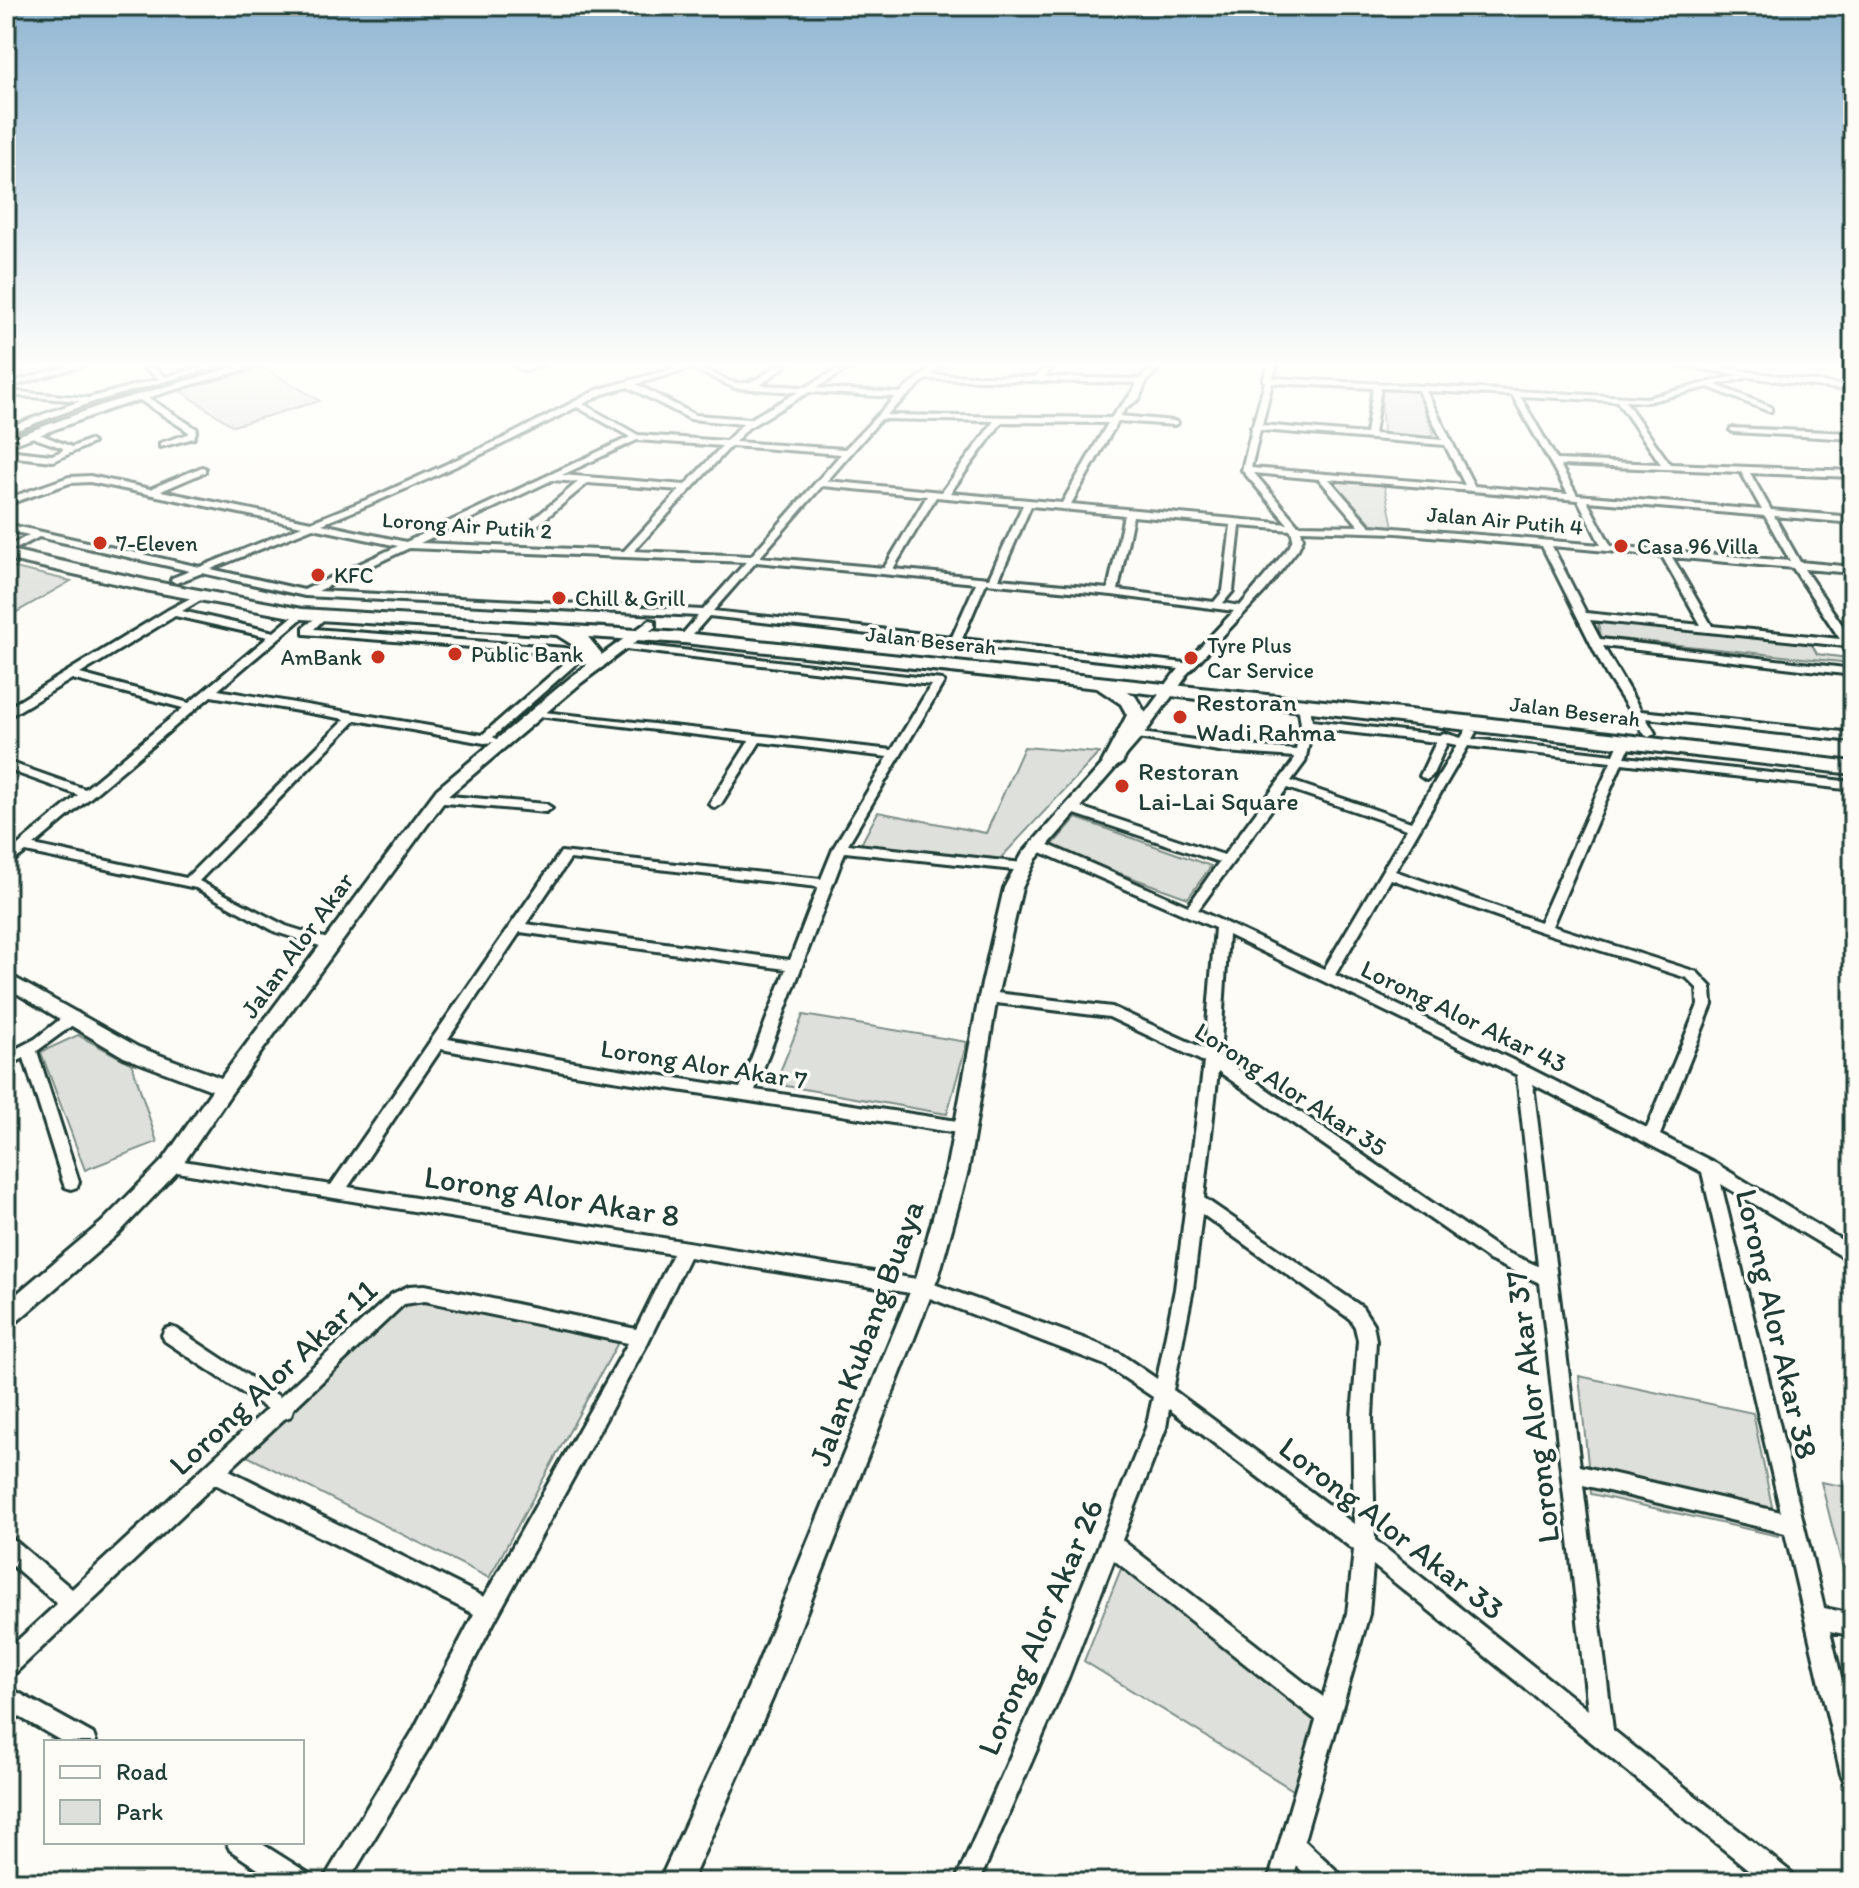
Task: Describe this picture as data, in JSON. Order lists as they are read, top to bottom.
{
  "streets": {
    "highway": ["Jalan Beserah"],
    "street": [
      "Jalan Air Putih 4",
      "Lorong Air Putih 2",
      "Jalan Alor Akar",
      "Lorong Alor Akar 43",
      "Lorong Alor Akar 7",
      "Lorong Alor Akar 35",
      "Lorong Alor Akar 8",
      "Lorong Alor Akar 38",
      "Jalan Kubang Buaya",
      "Lorong Alor Akar 11",
      "Lorong Alor Akar 37",
      "Lorong Alor Akar 33",
      "Lorong Alor Akar 26"
    ]
  },
  "crossings": [
    ["Jalan Beserah", "Jalan Alor Akar"],
    ["Jalan Beserah", "Jalan Kubang Buaya"],
    ["Jalan Alor Akar", "Lorong Alor Akar 8"],
    ["Lorong Alor Akar 43", "Lorong Alor Akar 38"],
    ["Lorong Alor Akar 43", "Jalan Kubang Buaya"],
    ["Lorong Alor Akar 43", "Lorong Alor Akar 37"],
    ["Lorong Alor Akar 43", "Lorong Alor Akar 26"],
    ["Lorong Alor Akar 7", "Jalan Kubang Buaya"],
    ["Lorong Alor Akar 35", "Jalan Kubang Buaya"],
    ["Lorong Alor Akar 35", "Lorong Alor Akar 37"],
    ["Lorong Alor Akar 35", "Lorong Alor Akar 26"],
    ["Lorong Alor Akar 8", "Jalan Kubang Buaya"],
    ["Lorong Alor Akar 8", "Lorong Alor Akar 33"],
    ["Jalan Kubang Buaya", "Lorong Alor Akar 33"],
    ["Lorong Alor Akar 37", "Lorong Alor Akar 33"],
    ["Lorong Alor Akar 33", "Lorong Alor Akar 26"]
  ],
  "places": [
    "7-Eleven",
    "Casa 96 Villa",
    "KFC",
    "Chill & Grill",
    "Public Bank",
    "AmBank",
    "Tyre Plus Car Service",
    "Restoran Wadi Rahma",
    "Restoran Lai-Lai Square"
  ],
  "legend": ["Road", "Park"]
}
